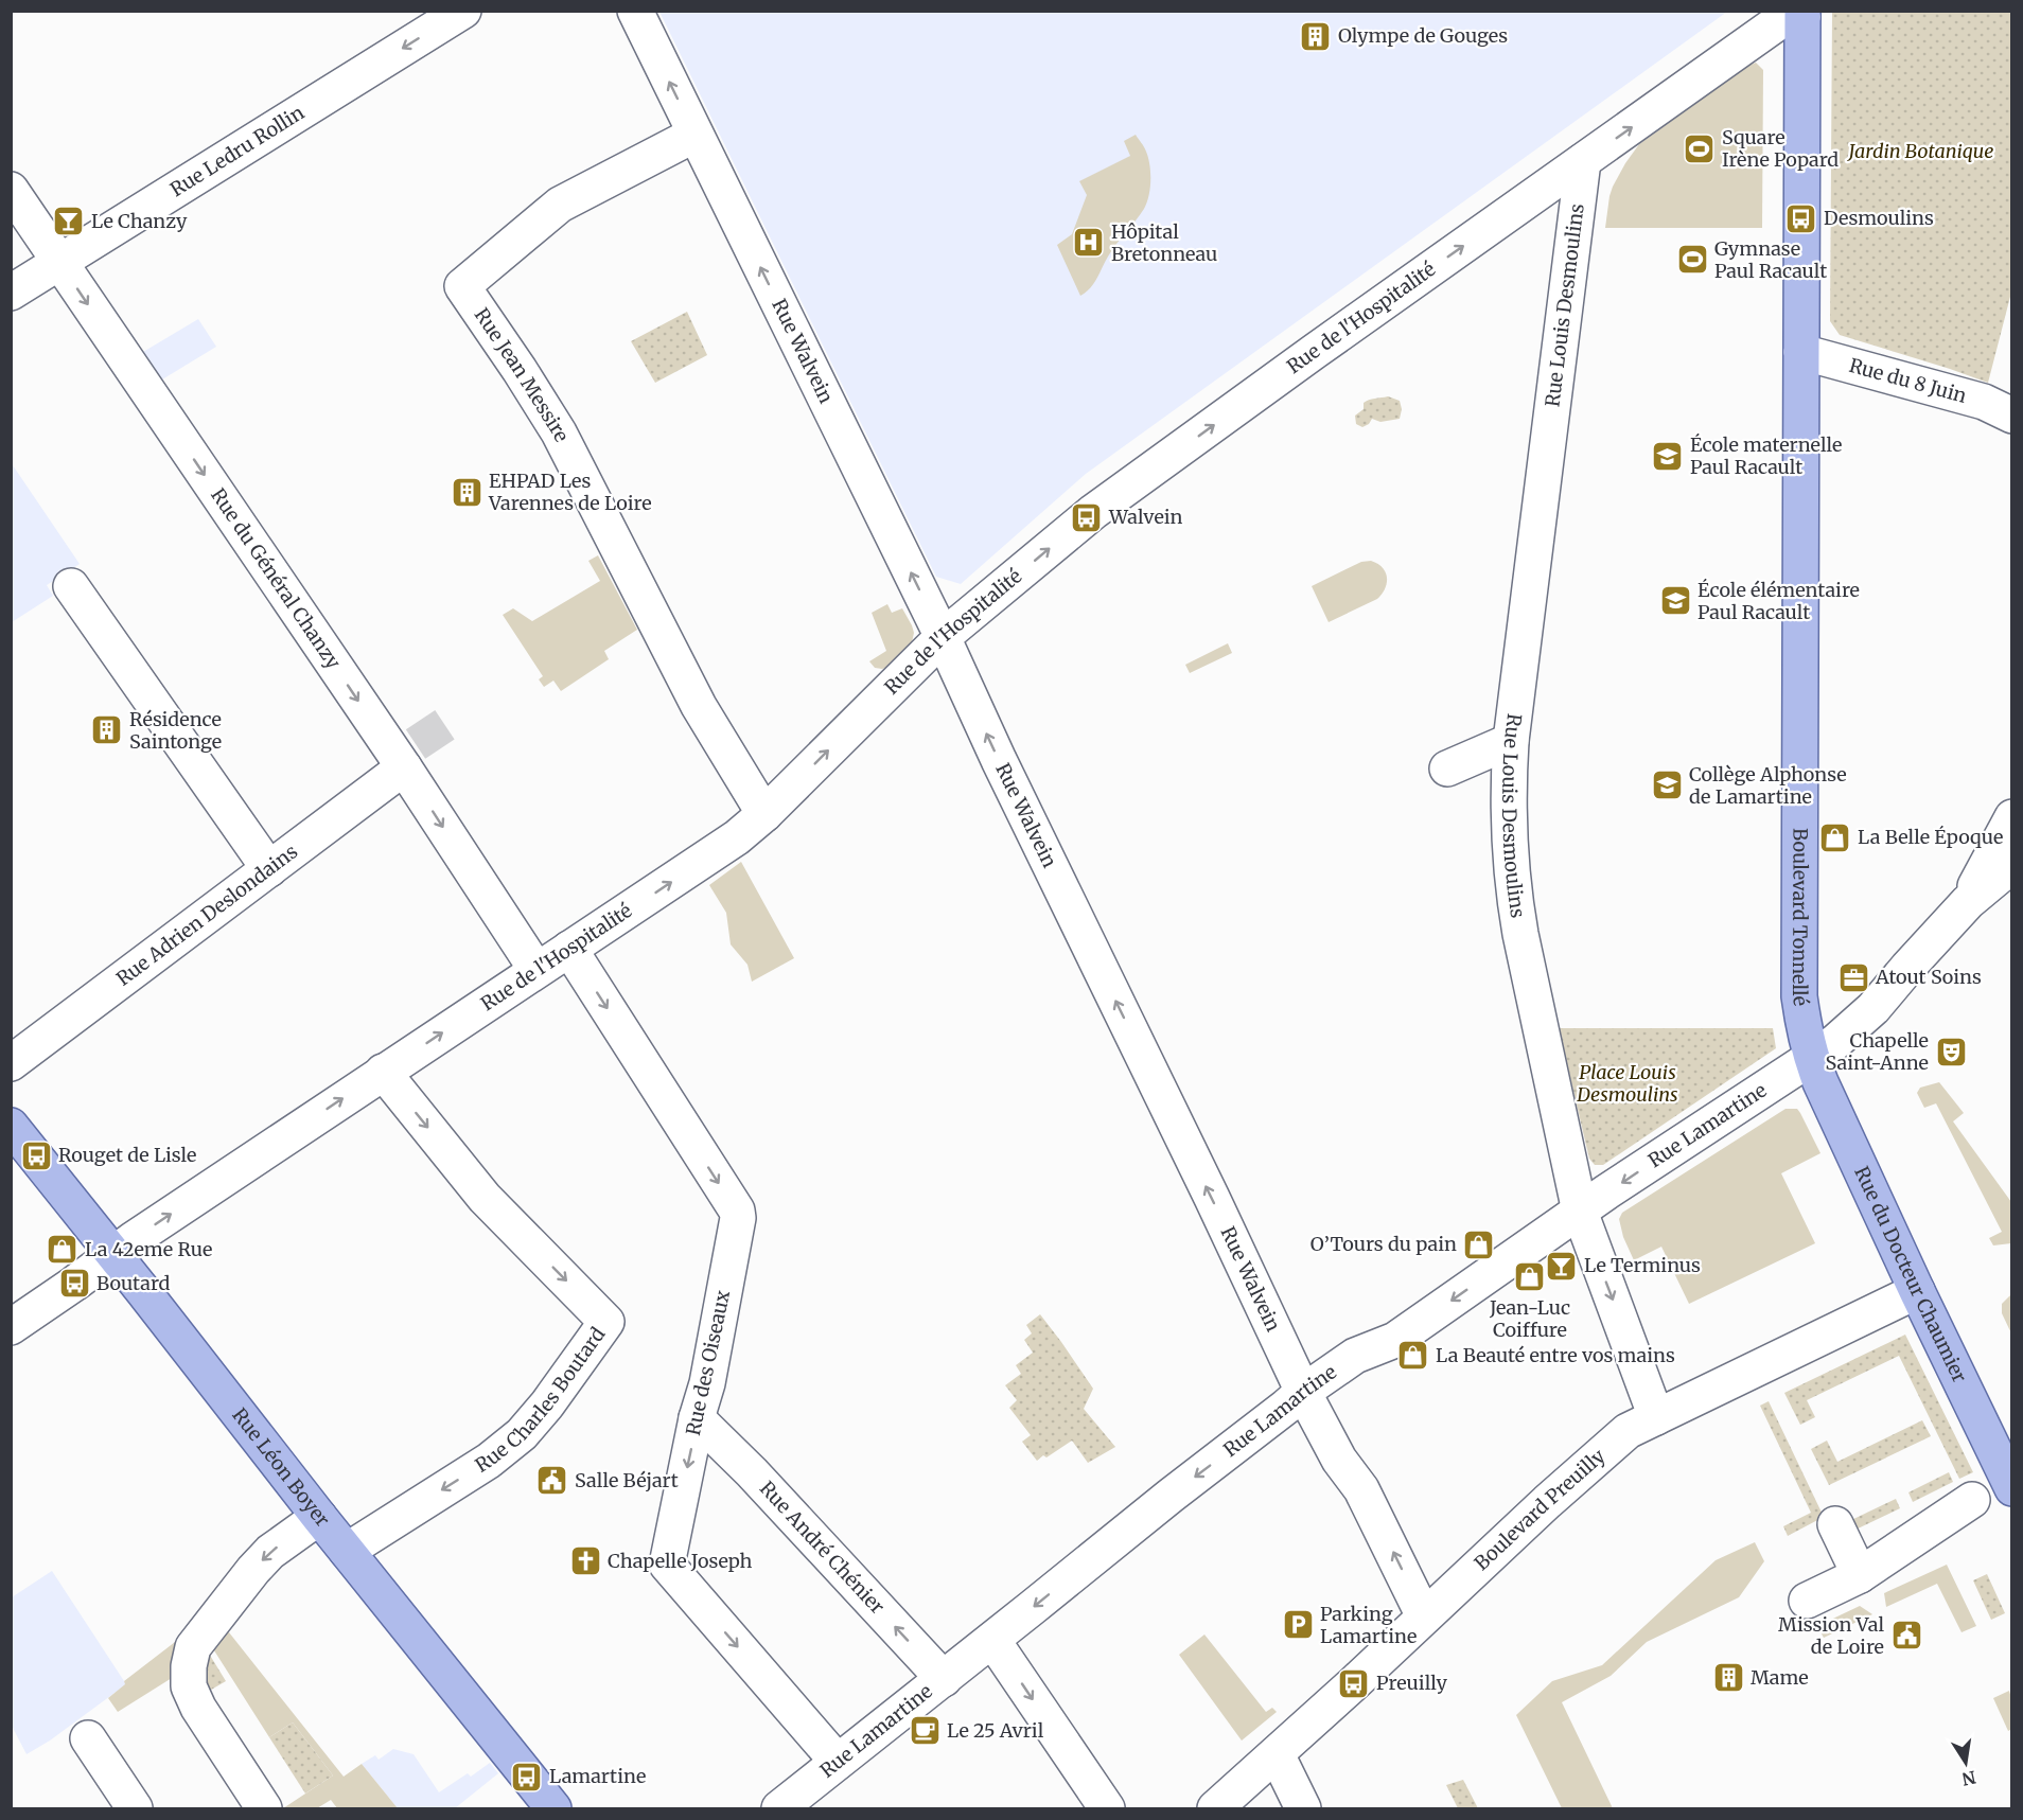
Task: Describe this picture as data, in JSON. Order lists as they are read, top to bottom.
{
  "streets": {
    "main road": ["Boulevard Tonnellé", "Rue du Docteur Chaumier", "Rue Léon Boyer"],
    "street": [
      "Rue Ledru Rollin",
      "Rue Louis Desmoulins",
      "Rue de l'Hospitalité",
      "Rue Walvein",
      "Rue Jean Messire",
      "Rue du 8 Juin",
      "Rue du Général Chanzy",
      "Rue Adrien Deslondains",
      "Rue Lamartine",
      "Rue des Oiseaux",
      "Rue Charles Boutard",
      "Boulevard Preuilly",
      "Rue André Chénier"
    ]
  },
  "crossings": [
    ["Rue Ledru Rollin", "Rue du Général Chanzy"],
    ["Rue Louis Desmoulins", "Rue de l'Hospitalité"],
    ["Rue Louis Desmoulins", "Rue Lamartine"],
    ["Rue Louis Desmoulins", "Boulevard Preuilly"],
    ["Rue de l'Hospitalité", "Rue Walvein"],
    ["Rue de l'Hospitalité", "Rue Jean Messire"],
    ["Rue de l'Hospitalité", "Rue du Général Chanzy"],
    ["Rue de l'Hospitalité", "Boulevard Tonnellé"],
    ["Rue de l'Hospitalité", "Rue des Oiseaux"],
    ["Rue de l'Hospitalité", "Rue Charles Boutard"],
    ["Rue de l'Hospitalité", "Rue Léon Boyer"],
    ["Rue Walvein", "Rue Jean Messire"],
    ["Rue Walvein", "Rue Lamartine"],
    ["Rue Walvein", "Boulevard Preuilly"],
    ["Rue du 8 Juin", "Boulevard Tonnellé"],
    ["Rue du Général Chanzy", "Rue Adrien Deslondains"],
    ["Boulevard Tonnellé", "Rue Lamartine"],
    ["Boulevard Tonnellé", "Rue du Docteur Chaumier"],
    ["Rue Lamartine", "Rue du Docteur Chaumier"],
    ["Rue Lamartine", "Rue des Oiseaux"],
    ["Rue Lamartine", "Rue André Chénier"],
    ["Rue du Docteur Chaumier", "Boulevard Preuilly"],
    ["Rue des Oiseaux", "Rue André Chénier"],
    ["Rue Charles Boutard", "Rue Léon Boyer"]
  ],
  "one_way": [
    "Rue Ledru Rollin",
    "Rue de l'Hospitalité",
    "Rue Walvein",
    "Rue Lamartine",
    "Rue des Oiseaux",
    "Rue André Chénier"
  ],
  "parks": ["Jardin Botanique", "Place Louis Desmoulins"],
  "places": {
    "building": [
      "Olympe de Gouges",
      "EHPAD Les Varennes de Loire",
      "Résidence Saintonge",
      "Mame"
    ],
    "sports": ["Square Irène Popard", "Gymnase Paul Racault"],
    "bus stop": [
      "Desmoulins",
      "Walvein",
      "Rouget de Lisle",
      "Boutard",
      "Preuilly",
      "Lamartine"
    ],
    "bar": ["Le Chanzy", "Le Terminus"],
    "hospital": ["Hôpital Bretonneau"],
    "school or university": ["École maternelle Paul Racault", "École élémentaire Paul Racault", "Collège Alphonse de Lamartine"],
    "shop": [
      "La Belle Époque",
      "O’Tours du pain",
      "La 42eme Rue",
      "Jean-Luc Coiffure",
      "La Beauté entre vos mains"
    ],
    "office": ["Atout Soins"],
    "theatre": ["Chapelle Saint-Anne"],
    "public building": ["Salle Béjart", "Mission Val de Loire"],
    "church": ["Chapelle Joseph"],
    "parking": ["Parking Lamartine"],
    "cafe": ["Le 25 Avril"]
  },
  "north": "bottom"
}
